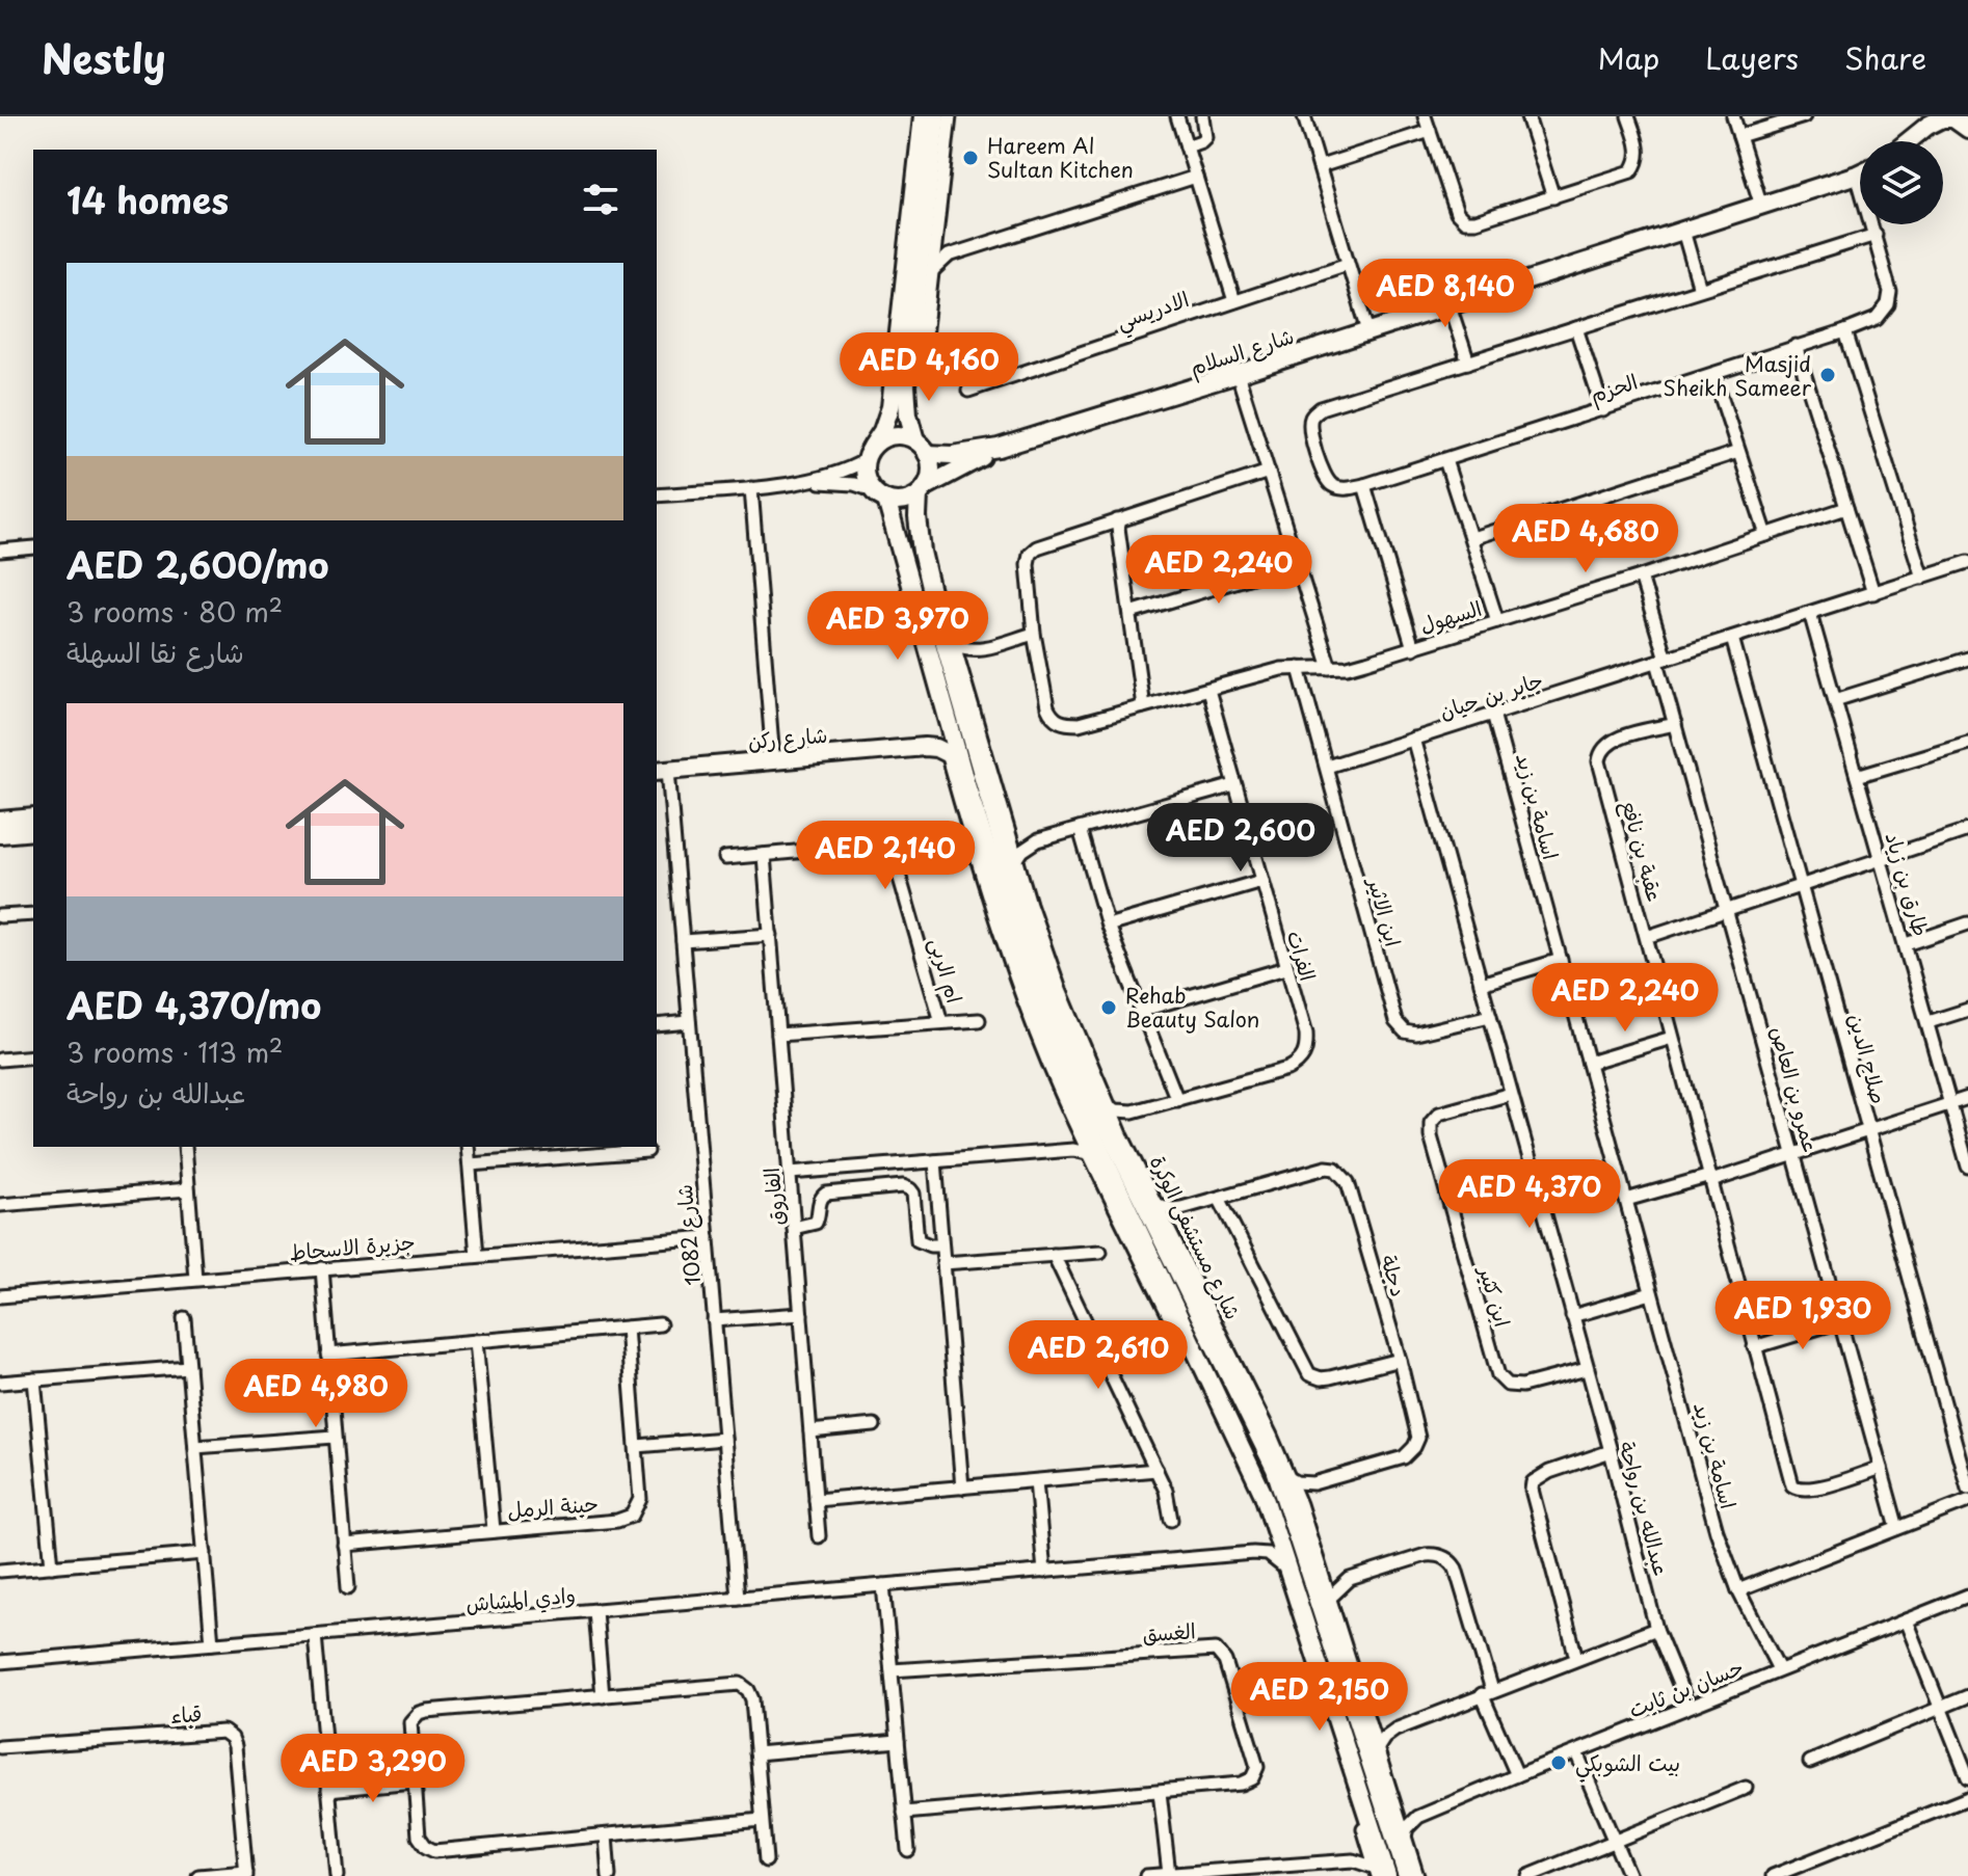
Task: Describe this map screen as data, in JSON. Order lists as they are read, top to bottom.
{
  "streets": {
    "street": [
      "الادريسي",
      "شارع السلام",
      "الحزم",
      "السهول",
      "جابر بن حيان",
      "شارع ركن",
      "اسامة بن زيد",
      "عقبة بن نافع",
      "طارق بن زياد",
      "ابن الاثير",
      "الفرات",
      "ام الربى",
      "صلاح الدين",
      "عمرو بن العاص",
      "الفاروق",
      "شارع 1082",
      "شارع مستشفى الوكرة",
      "جزيرة الاسحاط",
      "دجلة",
      "ابن كثير",
      "حينة الرمل",
      "عبدالله بن رواحة",
      "وادي المشاش",
      "الغسق",
      "حسان بن ثابت",
      "قباء"
    ]
  },
  "crossings": [
    ["شارع السلام", "الحزم"],
    ["شارع السلام", "شارع مستشفى الوكرة"],
    ["السهول", "ابن الاثير"],
    ["السهول", "الفرات"],
    ["جابر بن حيان", "اسامة بن زيد"],
    ["جابر بن حيان", "طارق بن زياد"],
    ["جابر بن حيان", "ابن الاثير"],
    ["جابر بن حيان", "صلاح الدين"],
    ["جابر بن حيان", "عمرو بن العاص"],
    ["جابر بن حيان", "عبدالله بن رواحة"],
    ["شارع ركن", "شارع 1082"],
    ["شارع ركن", "شارع مستشفى الوكرة"],
    ["اسامة بن زيد", "حسان بن ثابت"],
    ["عقبة بن نافع", "عمرو بن العاص"],
    ["ابن الاثير", "عبدالله بن رواحة"],
    ["الفرات", "شارع مستشفى الوكرة"],
    ["ام الربى", "الفاروق"],
    ["شارع 1082", "جزيرة الاسحاط"],
    ["شارع 1082", "وادي المشاش"],
    ["شارع مستشفى الوكرة", "دجلة"],
    ["شارع مستشفى الوكرة", "وادي المشاش"],
    ["ابن كثير", "عبدالله بن رواحة"],
    ["عبدالله بن رواحة", "حسان بن ثابت"]
  ],
  "places": [
    "Hareem Al Sultan Kitchen",
    "Masjid Sheikh Sameer",
    "Rehab Beauty Salon",
    "بيت الشوبكي"
  ],
  "page": {
    "header": "Nestly",
    "nav": ["Map", "Layers", "Share"],
    "heading": "14 homes",
    "list": [
      {
        "name": "AED 2,600/mo",
        "note": "3 rooms · 80 m² · شارع نقا السهلة"
      },
      {
        "name": "AED 4,370/mo",
        "note": "3 rooms · 113 m² · عبدالله بن رواحة"
      }
    ],
    "price": [
      "AED 8,140",
      "AED 4,160",
      "AED 4,680",
      "AED 2,240",
      "AED 3,970",
      "AED 2,600",
      "AED 2,140",
      "AED 2,240",
      "AED 4,370",
      "AED 1,930",
      "AED 2,610",
      "AED 4,980",
      "AED 2,150",
      "AED 3,290"
    ]
  }
}
